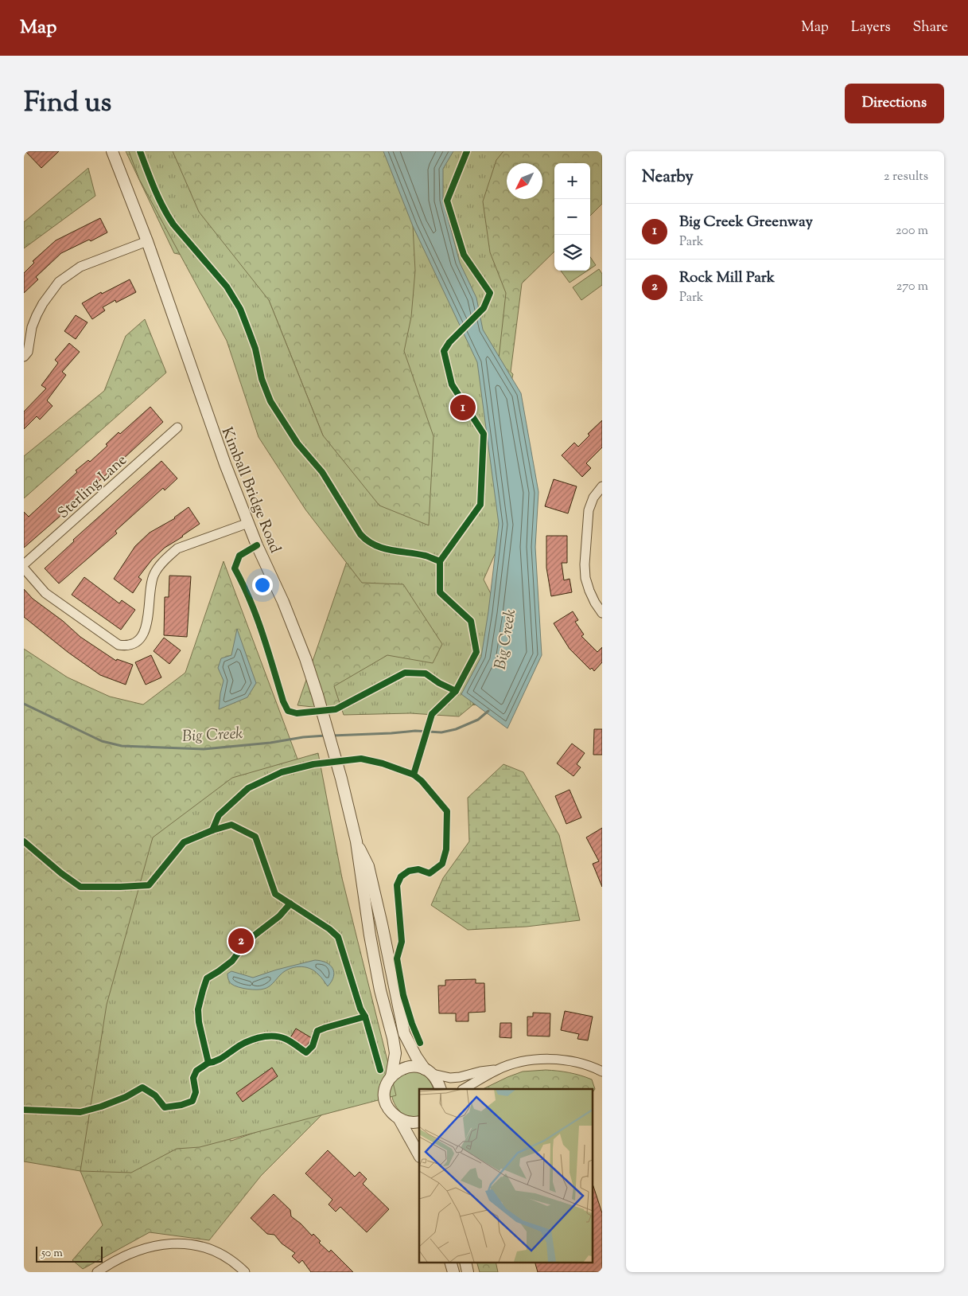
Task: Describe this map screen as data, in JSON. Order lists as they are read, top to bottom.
{
  "streets": {
    "street": ["Sterling Lane", "Kimball Bridge Road"]
  },
  "water": ["Big Creek"],
  "scale_bar": "50 m",
  "north": "bottom left",
  "page": {
    "header": "Map",
    "nav": ["Map", "Layers", "Share"],
    "title": "Find us",
    "buttons": "Directions",
    "heading": ["Nearby", "2 results"],
    "map_buttons": ["+", "−"],
    "list": [
      {
        "mark": "1",
        "name": "Big Creek Greenway",
        "note": "Park",
        "value": "200 m"
      },
      {
        "mark": "2",
        "name": "Rock Mill Park",
        "note": "Park",
        "value": "270 m"
      }
    ],
    "pins": ["1", "2"],
    "scale": "50 m"
  }
}
